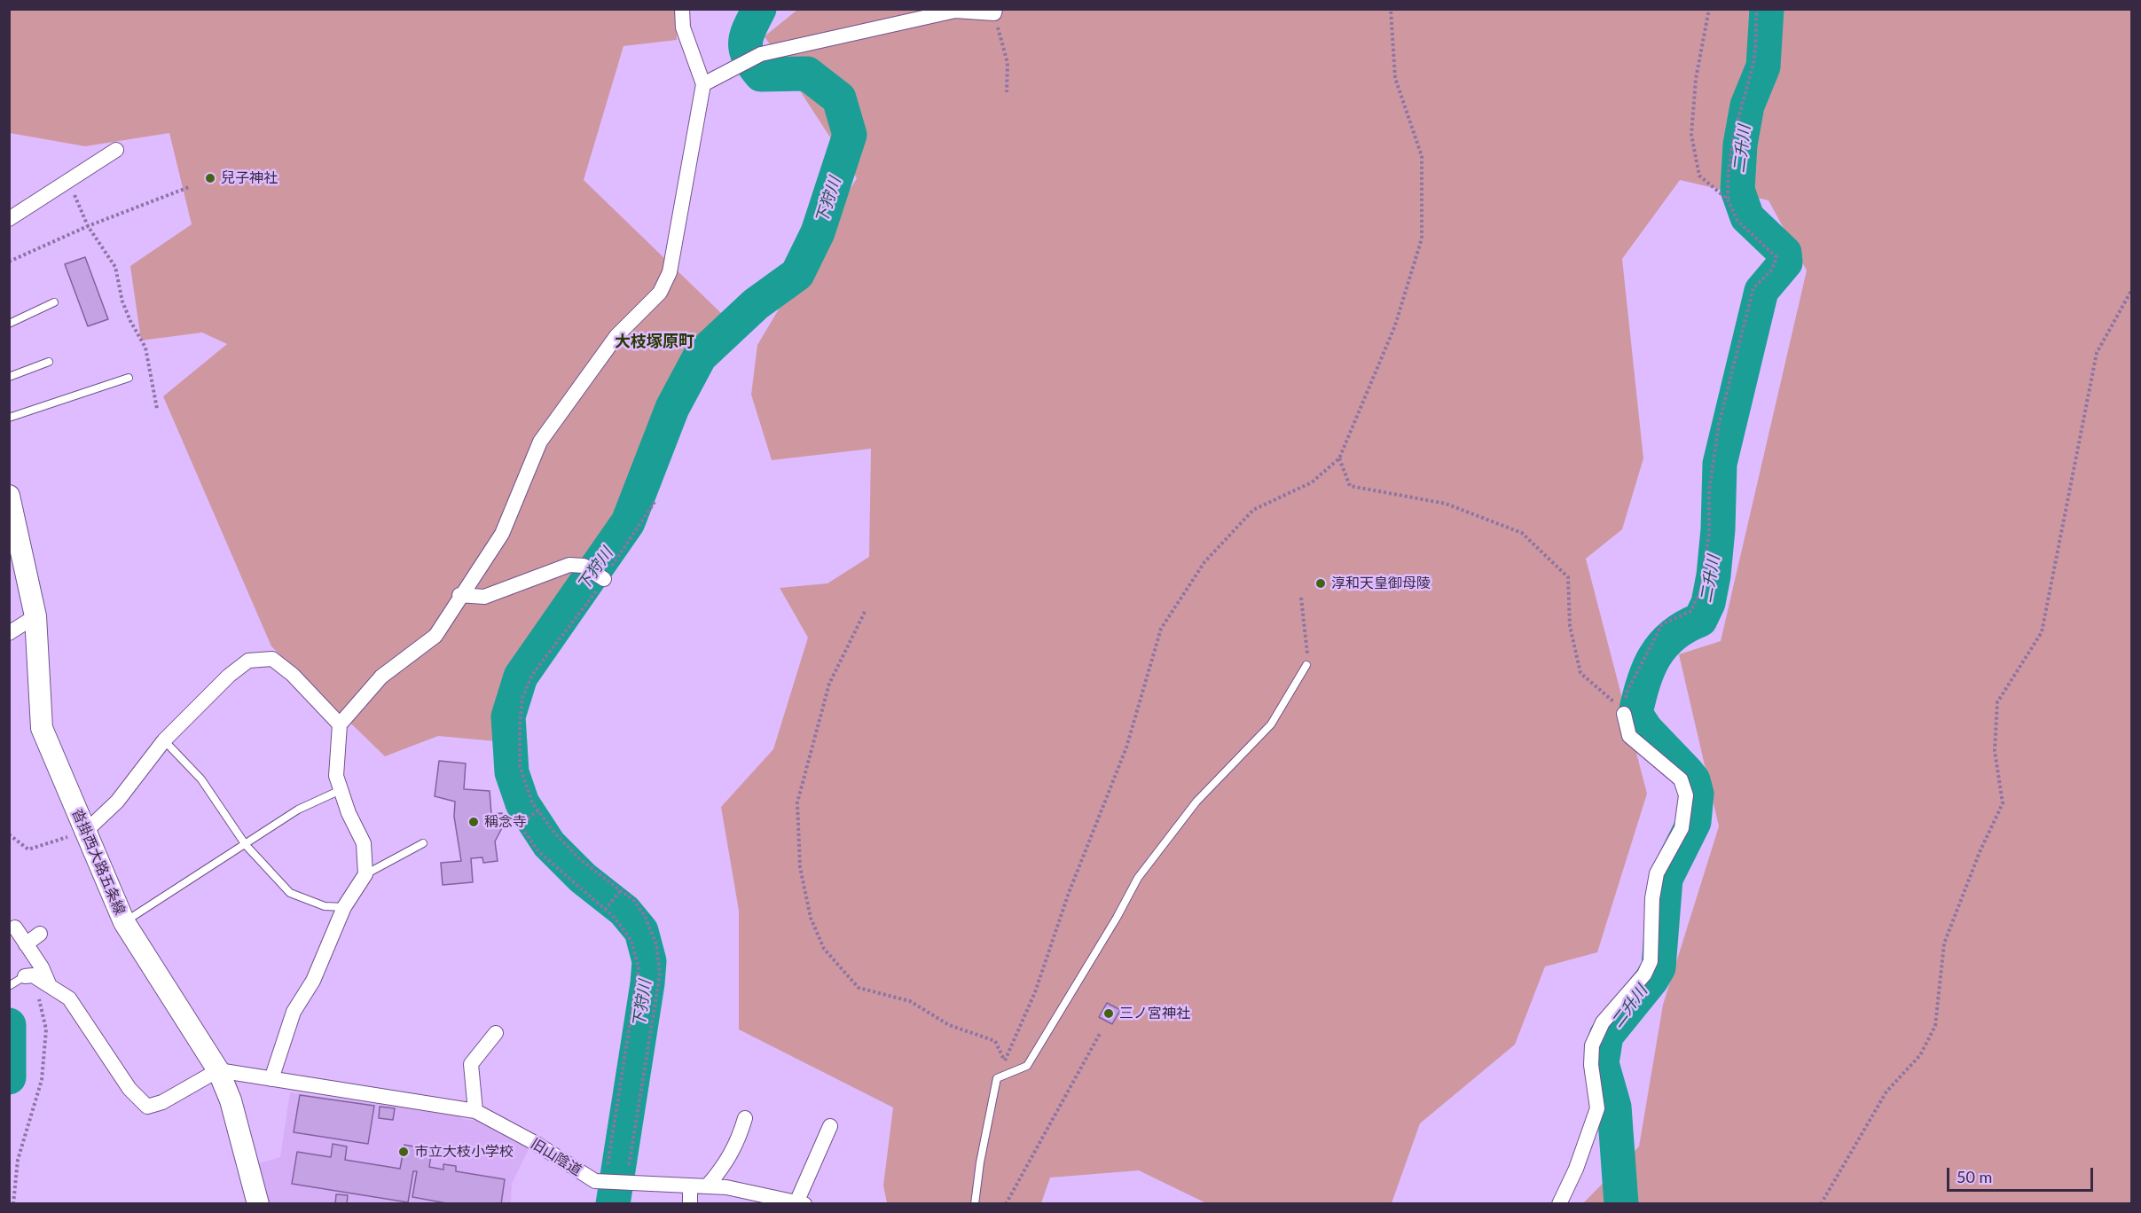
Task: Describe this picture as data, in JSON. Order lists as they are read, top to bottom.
{
  "streets": {
    "main road": ["沓掛西大路五条線"],
    "street": ["旧山陰道"]
  },
  "crossings": [
    ["沓掛西大路五条線", "旧山陰道"]
  ],
  "districts": ["大枝塚原町"],
  "water": ["二升川", "下狩川"],
  "places": [
    "兒子神社",
    "淳和天皇御母陵",
    "稱念寺",
    "三ノ宮神社",
    "市立大枝小学校"
  ],
  "scale_bar": "50 m"
}
